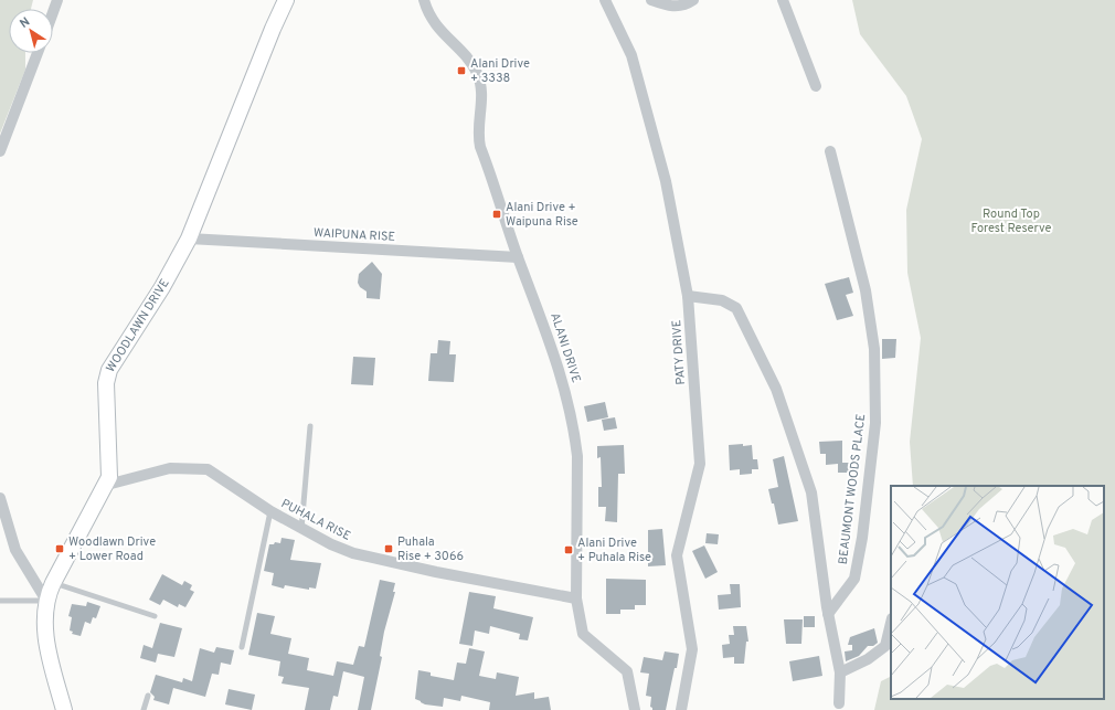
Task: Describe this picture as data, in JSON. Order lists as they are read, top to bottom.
{
  "streets": {
    "street": [
      "WAIPUNA RISE",
      "WOODLAWN DRIVE",
      "ALANI DRIVE",
      "PATY DRIVE",
      "BEAUMONT WOODS PLACE",
      "PUHALA RISE"
    ]
  },
  "crossings": [
    ["WAIPUNA RISE", "WOODLAWN DRIVE"],
    ["WAIPUNA RISE", "ALANI DRIVE"],
    ["WOODLAWN DRIVE", "PUHALA RISE"],
    ["ALANI DRIVE", "PUHALA RISE"],
    ["PATY DRIVE", "BEAUMONT WOODS PLACE"]
  ],
  "parks": ["Round Top Forest Reserve"],
  "places": {
    "transit": [
      "Alani Drive + 3338",
      "Alani Drive + Waipuna Rise",
      "Woodlawn Drive + Lower Road",
      "Puhala Rise + 3066",
      "Alani Drive + Puhala Rise"
    ]
  },
  "north": "top left"
}
